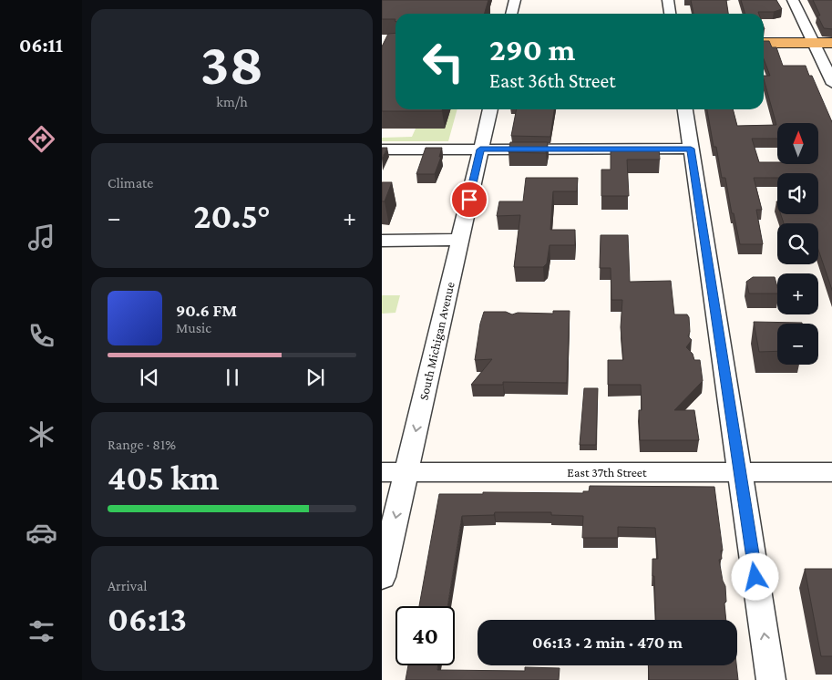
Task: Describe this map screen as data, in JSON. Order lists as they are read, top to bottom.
{
  "streets": {
    "street": ["South Michigan Avenue", "East 37th Street"]
  },
  "crossings": [
    ["South Michigan Avenue", "East 37th Street"]
  ],
  "one_way": ["South Michigan Avenue"],
  "north": "top",
  "page": {
    "tabs": "06:11",
    "tile": [
      ["38", "km/h"],
      "Climate",
      ["Range · 81%", "405 km"],
      ["Arrival", "06:13"]
    ],
    "turn": ["290 m", "East 36th Street"],
    "map_buttons": ["+", "−"],
    "heat": ["−", "20.5°", "+"],
    "song": ["90.6 FM", "Music"],
    "limit": "40",
    "trip": "06:13 · 2 min · 470 m"
  }
}
